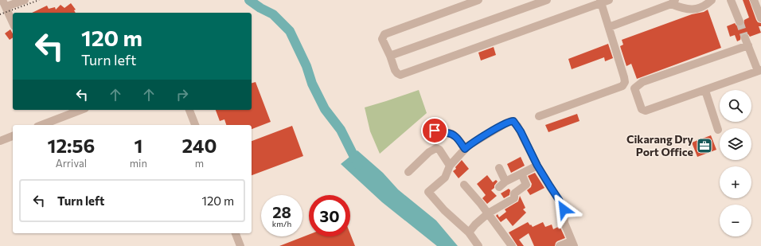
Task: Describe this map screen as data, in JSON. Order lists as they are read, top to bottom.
{
  "places": {
    "office": ["Cikarang Dry Port Office"]
  },
  "page": {
    "turn": ["120 m", "Turn left"],
    "map_buttons": ["+", "−"],
    "eta": [
      "12:56",
      "Arrival",
      "1",
      "min",
      "240",
      "m"
    ],
    "list": [
      {
        "name": "Turn left",
        "value": "120 m"
      }
    ],
    "speed": "28 km/h",
    "limit": "30"
  }
}
